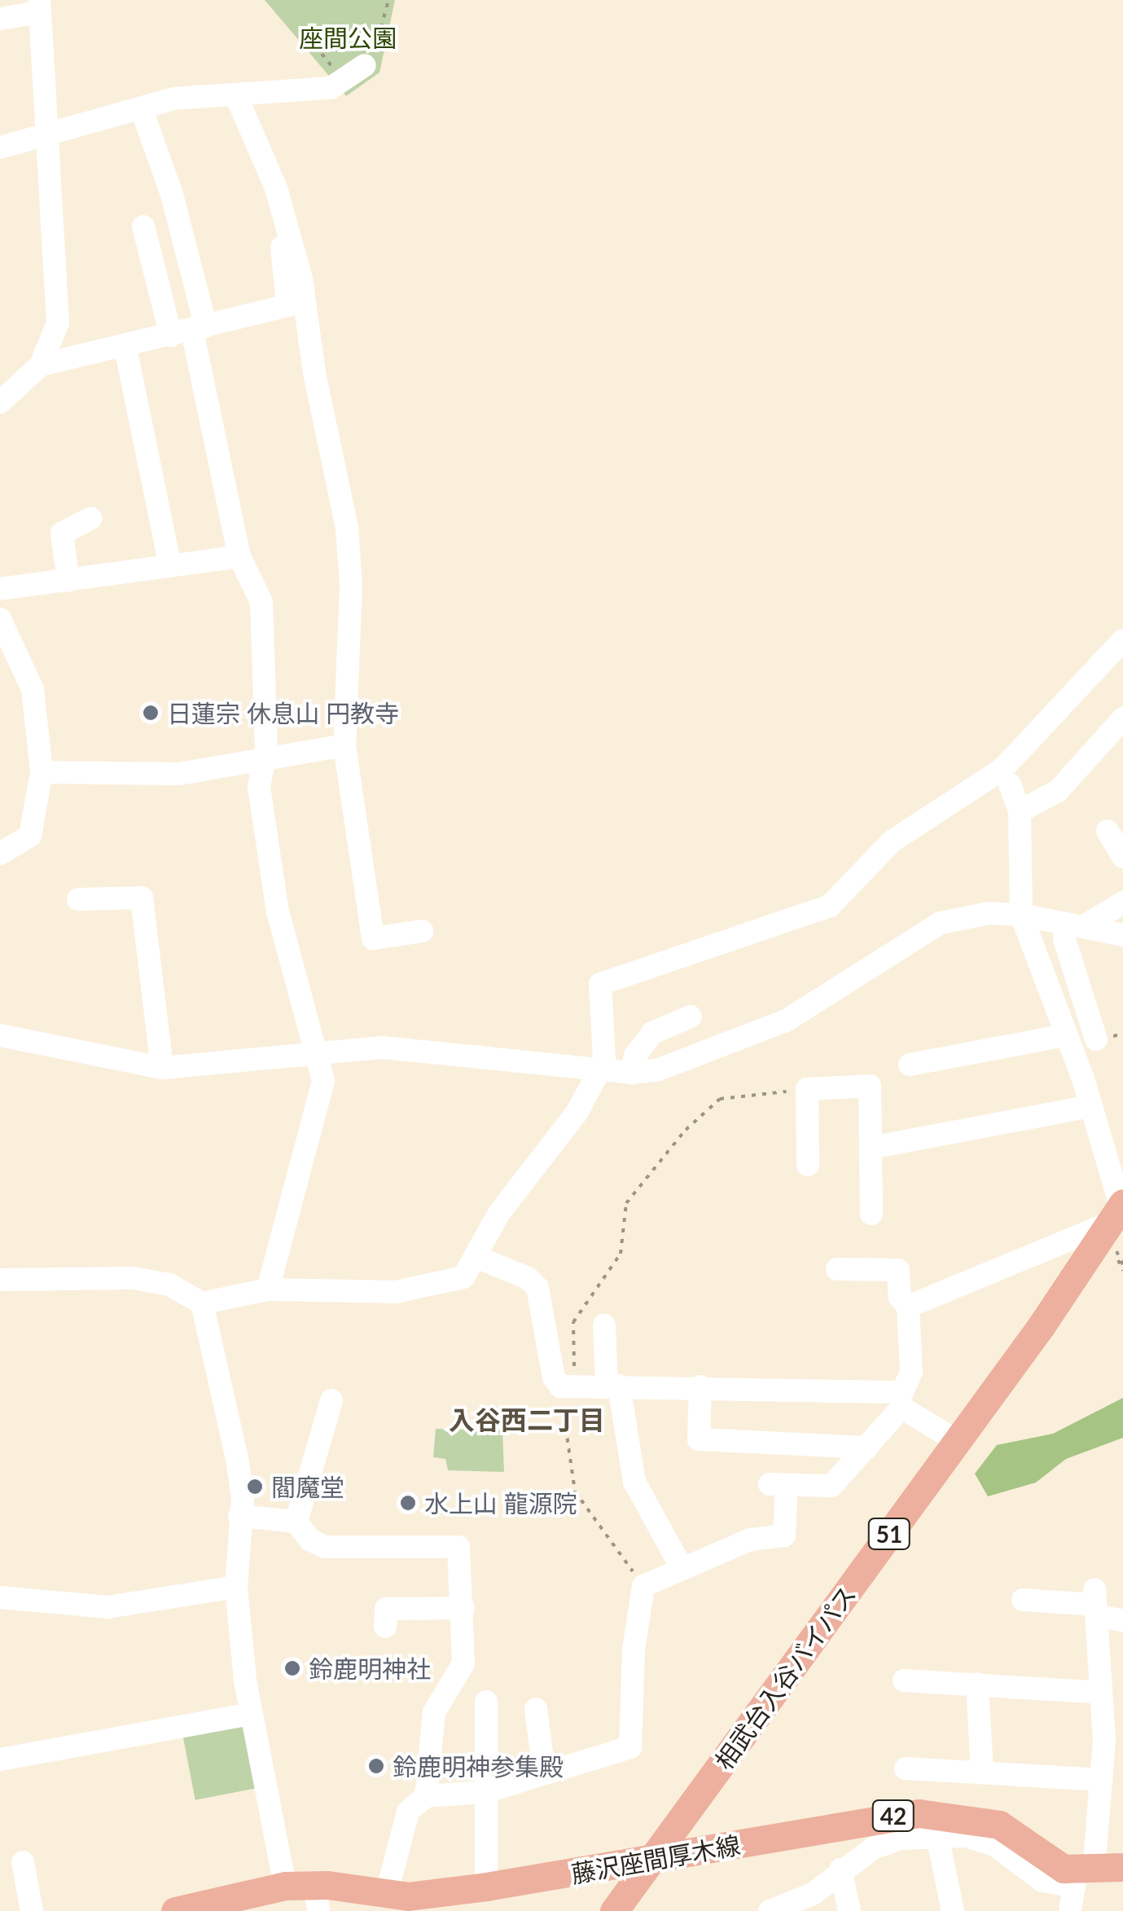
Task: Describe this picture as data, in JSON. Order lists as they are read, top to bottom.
{
  "streets": {
    "main road": [
      "51",
      "相武台入谷バイパス",
      "42",
      "藤沢座間厚木線"
    ]
  },
  "crossings": [
    ["相武台入谷バイパス", "藤沢座間厚木線"]
  ],
  "districts": ["入谷西二丁目"],
  "parks": ["座間公園"],
  "places": [
    "日蓮宗 休息山 円教寺",
    "閻魔堂",
    "水上山 龍源院",
    "鈴鹿明神社",
    "鈴鹿明神参集殿"
  ]
}
